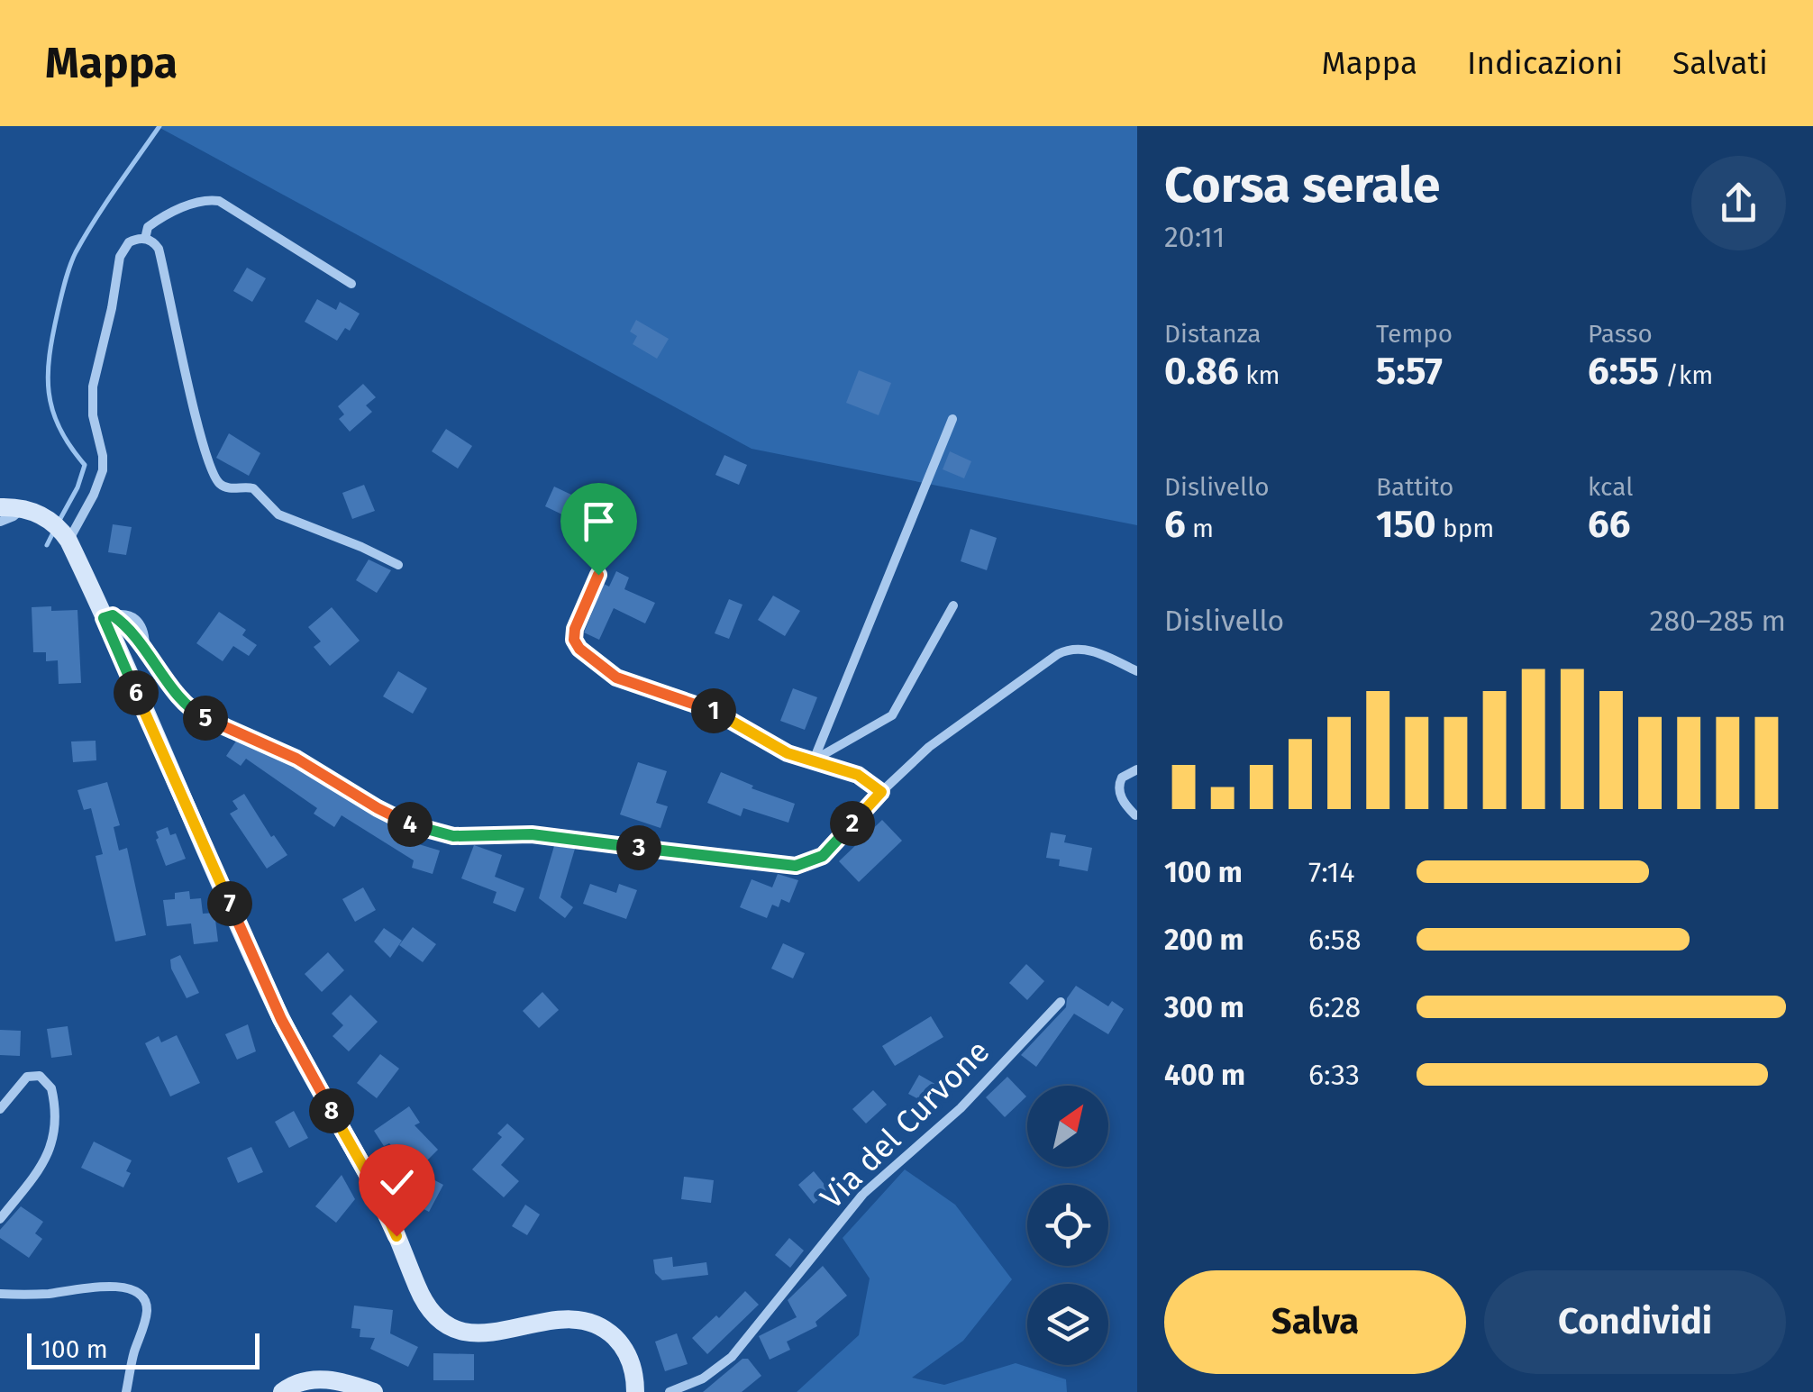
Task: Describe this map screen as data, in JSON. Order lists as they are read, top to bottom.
{
  "streets": {
    "street": ["Via del Curvone"]
  },
  "scale_bar": "100 m",
  "north": "top right",
  "page": {
    "header": "Mappa",
    "nav": ["Mappa", "Indicazioni", "Salvati"],
    "heading": ["Corsa serale", "20:11"],
    "stats": [
      ["Distanza", "0.86 km"],
      ["Tempo", "5:57"],
      ["Passo", "6:55 /km"],
      ["Dislivello", "6 m"],
      ["Battito", "150 bpm"],
      ["kcal", "66"]
    ],
    "chart": ["Dislivello", "280–285 m"],
    "pins": [
      "6",
      "1",
      "5",
      "2",
      "4",
      "3",
      "7",
      "8"
    ],
    "list": [
      {
        "name": "100 m",
        "note": "7:14"
      },
      {
        "name": "200 m",
        "note": "6:58"
      },
      {
        "name": "300 m",
        "note": "6:28"
      },
      {
        "name": "400 m",
        "note": "6:33"
      }
    ],
    "buttons": ["Salva", "Condividi"],
    "scale": "100 m"
  }
}
